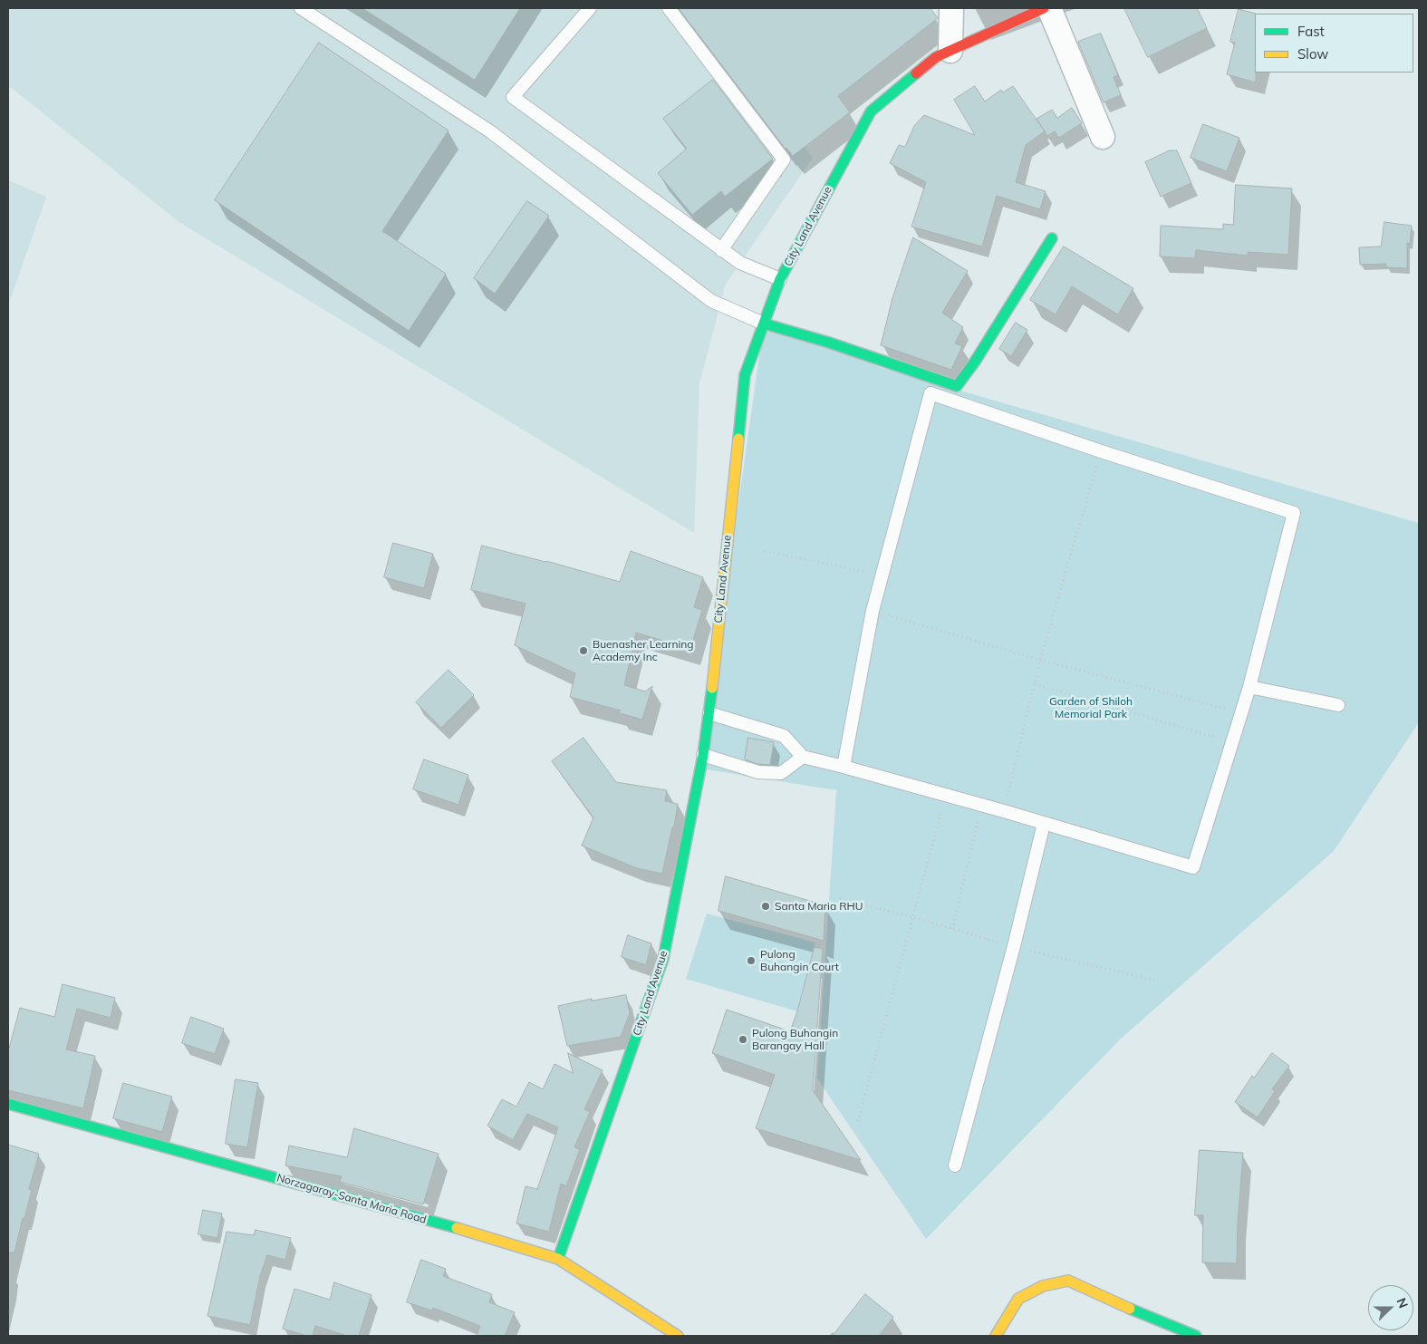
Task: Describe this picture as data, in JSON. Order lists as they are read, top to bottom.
{
  "streets": {
    "street": ["City Land Avenue", "Norzagaray-Santa Maria Road"]
  },
  "crossings": [
    ["City Land Avenue", "Norzagaray-Santa Maria Road"]
  ],
  "parks": ["Garden of Shiloh Memorial Park"],
  "places": [
    "Buenasher Learning Academy Inc",
    "Santa Maria RHU",
    "Pulong Buhangin Court",
    "Pulong Buhangin Barangay Hall"
  ],
  "legend": ["Fast", "Slow"],
  "north": "right"
}
